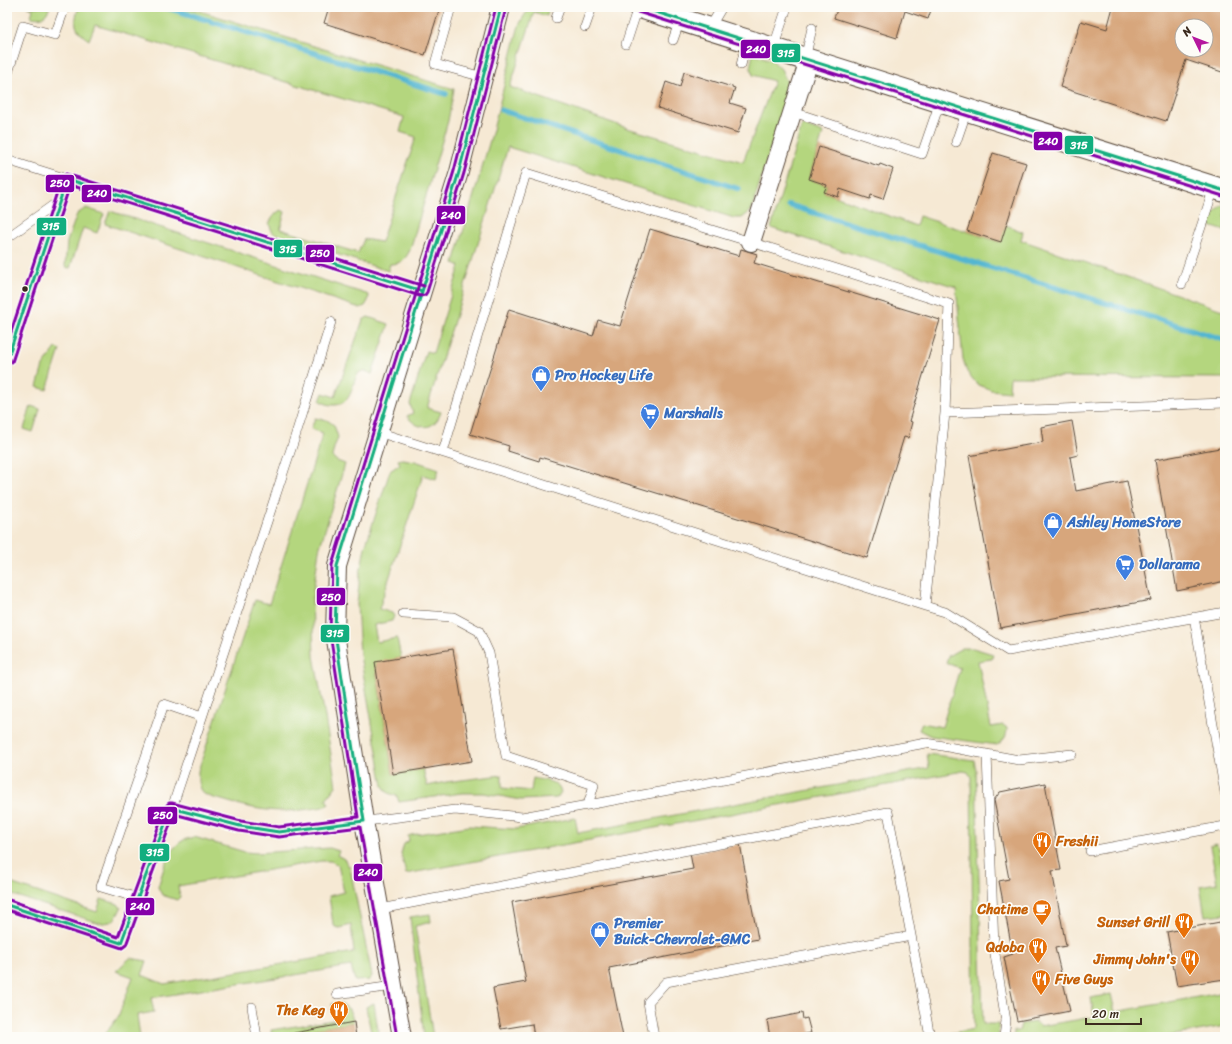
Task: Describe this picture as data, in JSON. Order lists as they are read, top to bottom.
{
  "places": {
    "shop": ["Pro Hockey Life", "Ashley HomeStore", "Premier Buick-Chevrolet-GMC"],
    "supermarket": ["Marshalls", "Dollarama"],
    "restaurant": [
      "Freshii",
      "Sunset Grill",
      "Qdoba",
      "Jimmy John's",
      "Five Guys",
      "The Keg"
    ],
    "cafe": ["Chatime"]
  },
  "lines": ["transit line 315", "transit line 250", "transit line 240"],
  "scale_bar": "20 m",
  "north": "top left"
}
